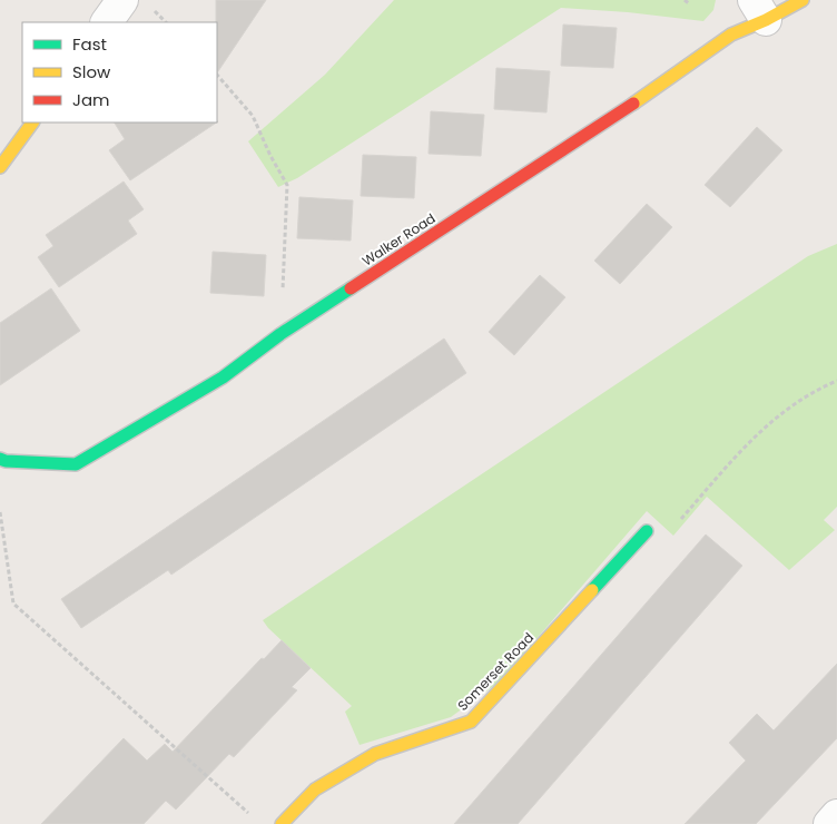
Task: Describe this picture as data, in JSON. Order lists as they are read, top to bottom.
{
  "streets": {
    "street": ["Walker Road", "Somerset Road"]
  },
  "legend": ["Fast", "Slow", "Jam"]
}
